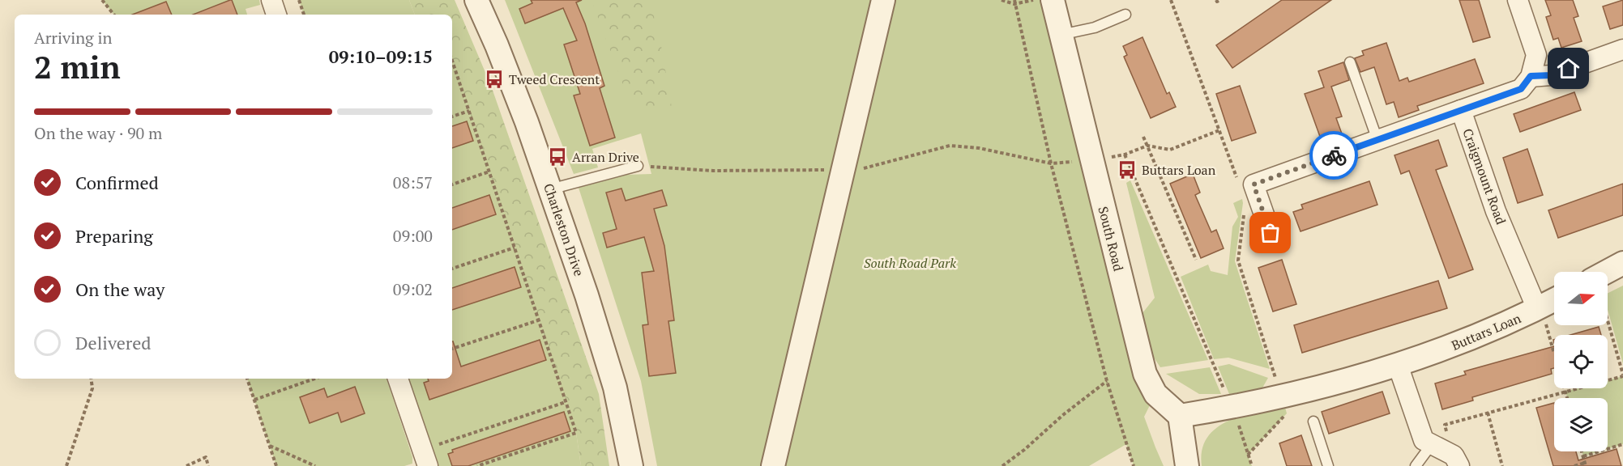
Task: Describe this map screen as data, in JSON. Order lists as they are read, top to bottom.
{
  "streets": {
    "street": [
      "Craigmount Road",
      "Charleston Drive",
      "South Road",
      "Buttars Loan"
    ]
  },
  "crossings": [
    ["Craigmount Road", "Buttars Loan"],
    ["South Road", "Buttars Loan"]
  ],
  "parks": ["South Road Park"],
  "places": {
    "bus stop": ["Tweed Crescent", "Arran Drive", "Buttars Loan"]
  },
  "north": "right",
  "page": {
    "heading": ["2 min", "Arriving in", "09:10–09:15"],
    "bar": "On the way · 90 m",
    "list": [
      ["Confirmed", "08:57"],
      ["Preparing", "09:00"],
      ["On the way", "09:02"],
      "Delivered"
    ]
  }
}
